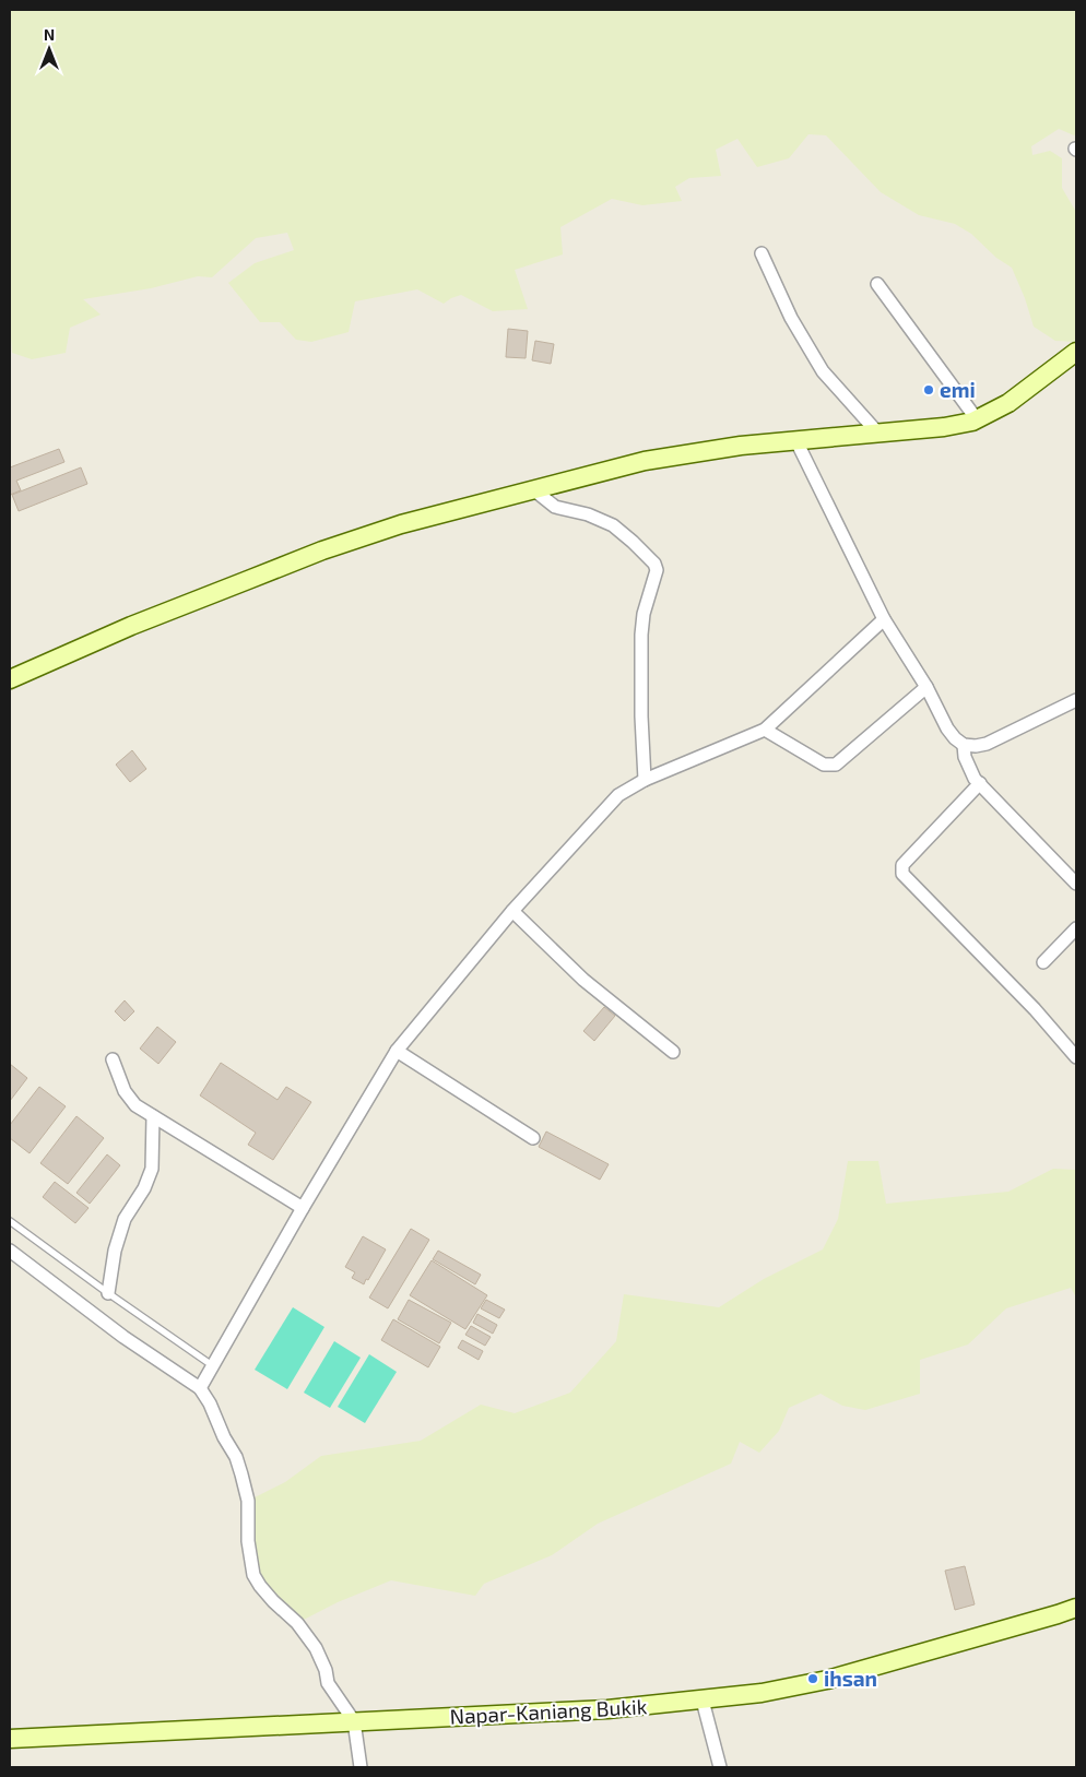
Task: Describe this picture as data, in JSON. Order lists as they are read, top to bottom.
{
  "streets": {
    "street": ["Napar-Kaniang Bukik"]
  },
  "places": ["emi", "ihsan"],
  "north": "top"
}
